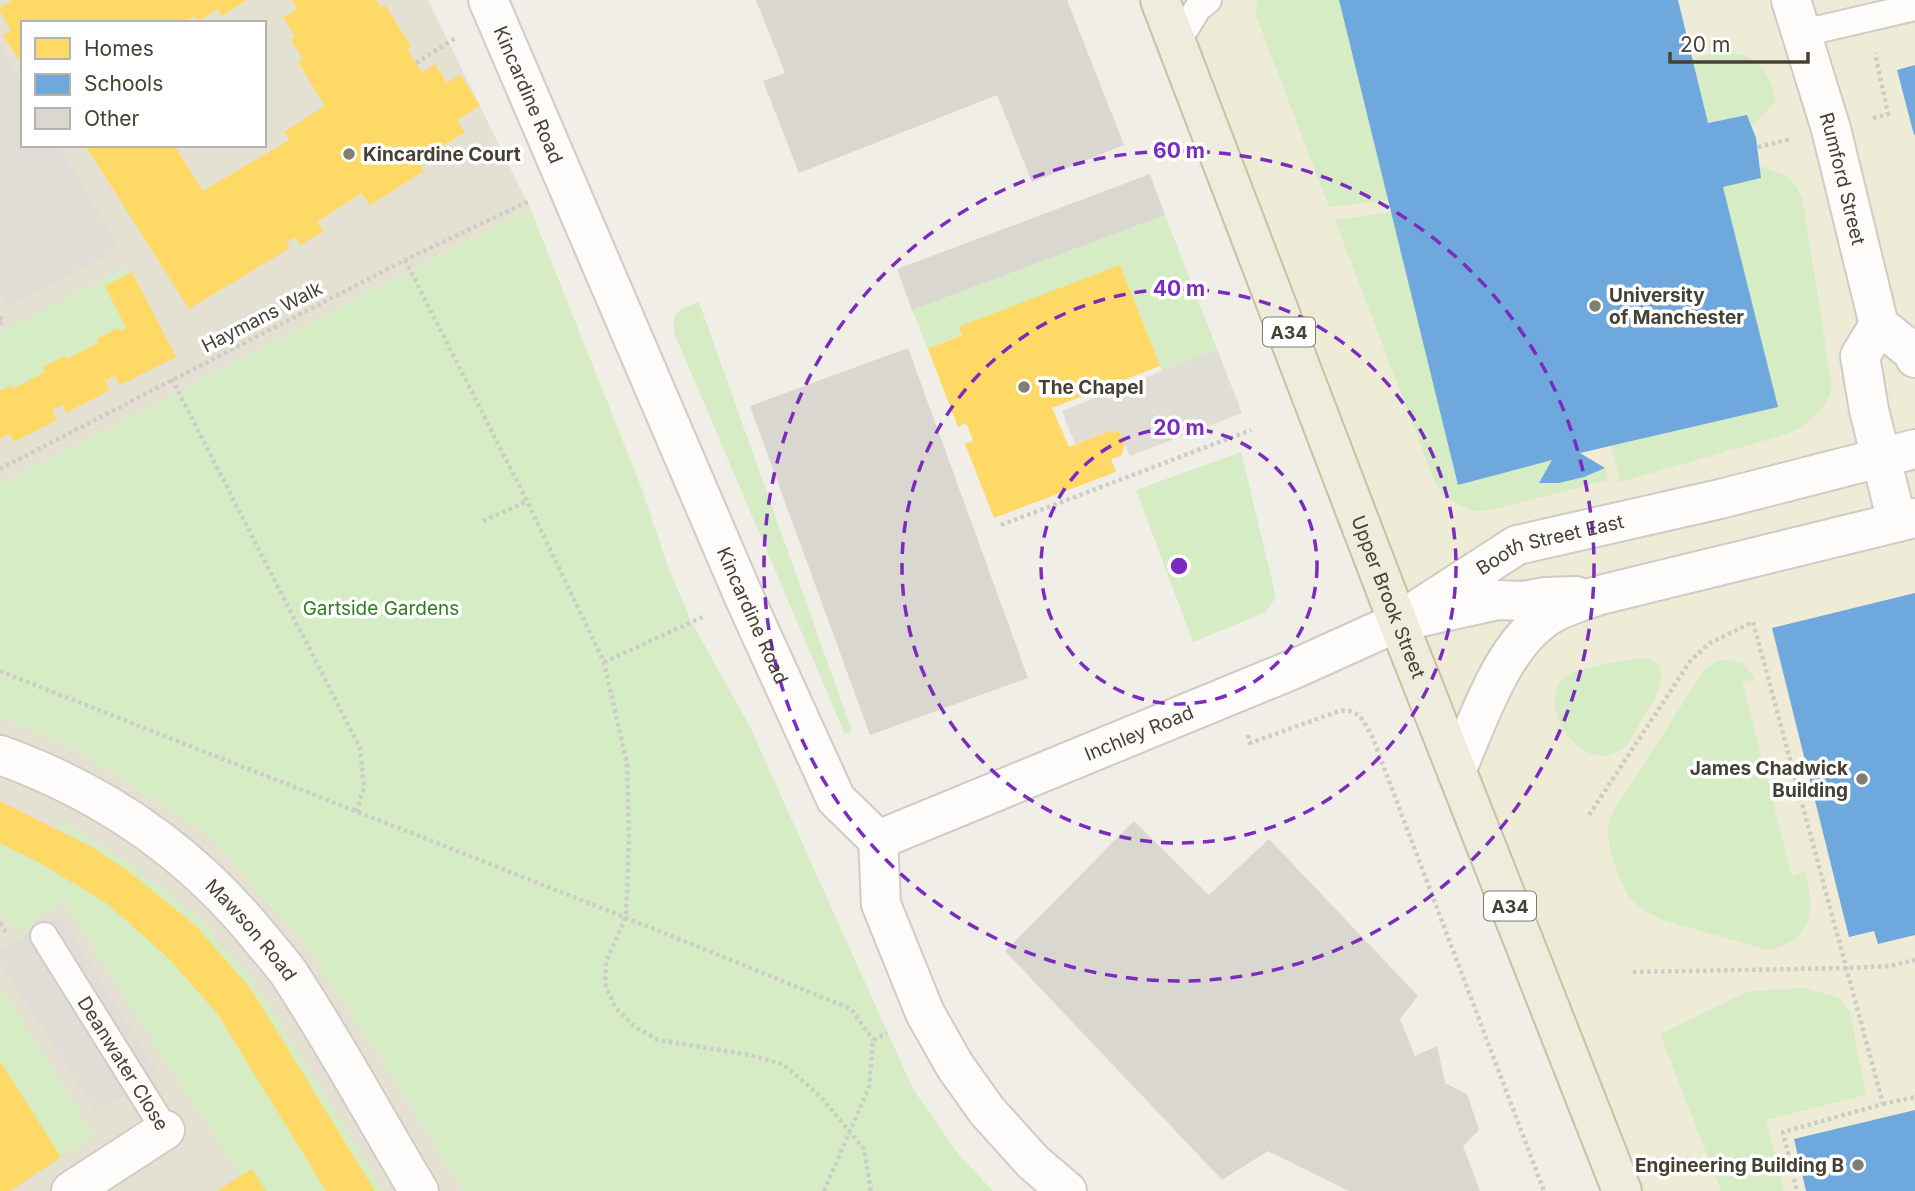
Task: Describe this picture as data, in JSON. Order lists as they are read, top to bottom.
{
  "streets": {
    "highway": ["A34", "Upper Brook Street"],
    "street": [
      "Kincardine Road",
      "Rumford Street",
      "Booth Street East",
      "Inchley Road",
      "Mawson Road",
      "Deanwater Close"
    ],
    "path": ["Haymans Walk"]
  },
  "crossings": [
    ["Kincardine Road", "Inchley Road"],
    ["Booth Street East", "Upper Brook Street"],
    ["Booth Street East", "Inchley Road"],
    ["Upper Brook Street", "Inchley Road"]
  ],
  "parks": ["Gartside Gardens"],
  "places": [
    "Kincardine Court",
    "University of Manchester",
    "The Chapel",
    "James Chadwick Building",
    "Engineering Building B"
  ],
  "legend": ["Homes", "Schools", "Other"],
  "scale_bar": "20 m",
  "rings": ["60 m", "40 m", "20 m"]
}
